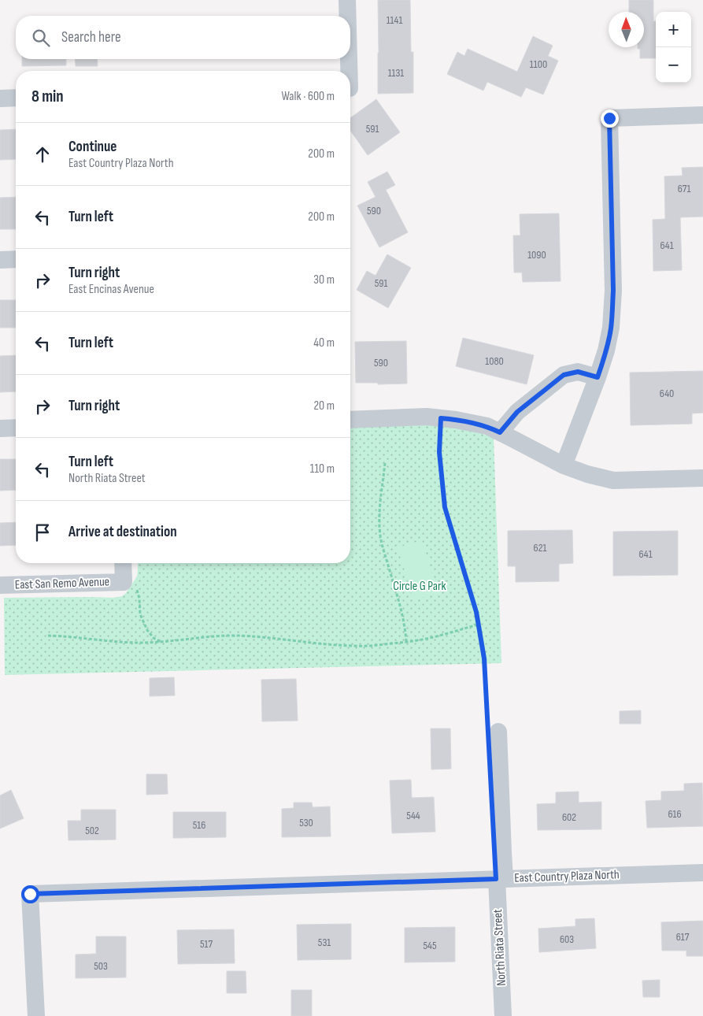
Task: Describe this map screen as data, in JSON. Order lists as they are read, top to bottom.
{
  "streets": {
    "street": ["East San Remo Avenue", "East Country Plaza North", "North Riata Street"]
  },
  "crossings": [
    ["East Country Plaza North", "North Riata Street"]
  ],
  "parks": ["Circle G Park"],
  "house_numbers": [
    "1141",
    "1100",
    "1131",
    "591",
    "671",
    "590",
    "641",
    "1090",
    "591",
    "1080",
    "590",
    "640",
    "621",
    "641",
    "616",
    "544",
    "602",
    "530",
    "516",
    "502",
    "617",
    "603",
    "531",
    "517",
    "545",
    "503"
  ],
  "north": "top",
  "page": {
    "map_buttons": ["+", "−"],
    "search": "Search here",
    "heading": ["8 min", "Walk · 600 m"],
    "list": [
      ["Continue", "East Country Plaza North", "200 m"],
      ["Turn left", "200 m"],
      ["Turn right", "East Encinas Avenue", "30 m"],
      ["Turn left", "40 m"],
      ["Turn right", "20 m"],
      ["Turn left", "North Riata Street", "110 m"],
      "Arrive at destination"
    ]
  }
}
